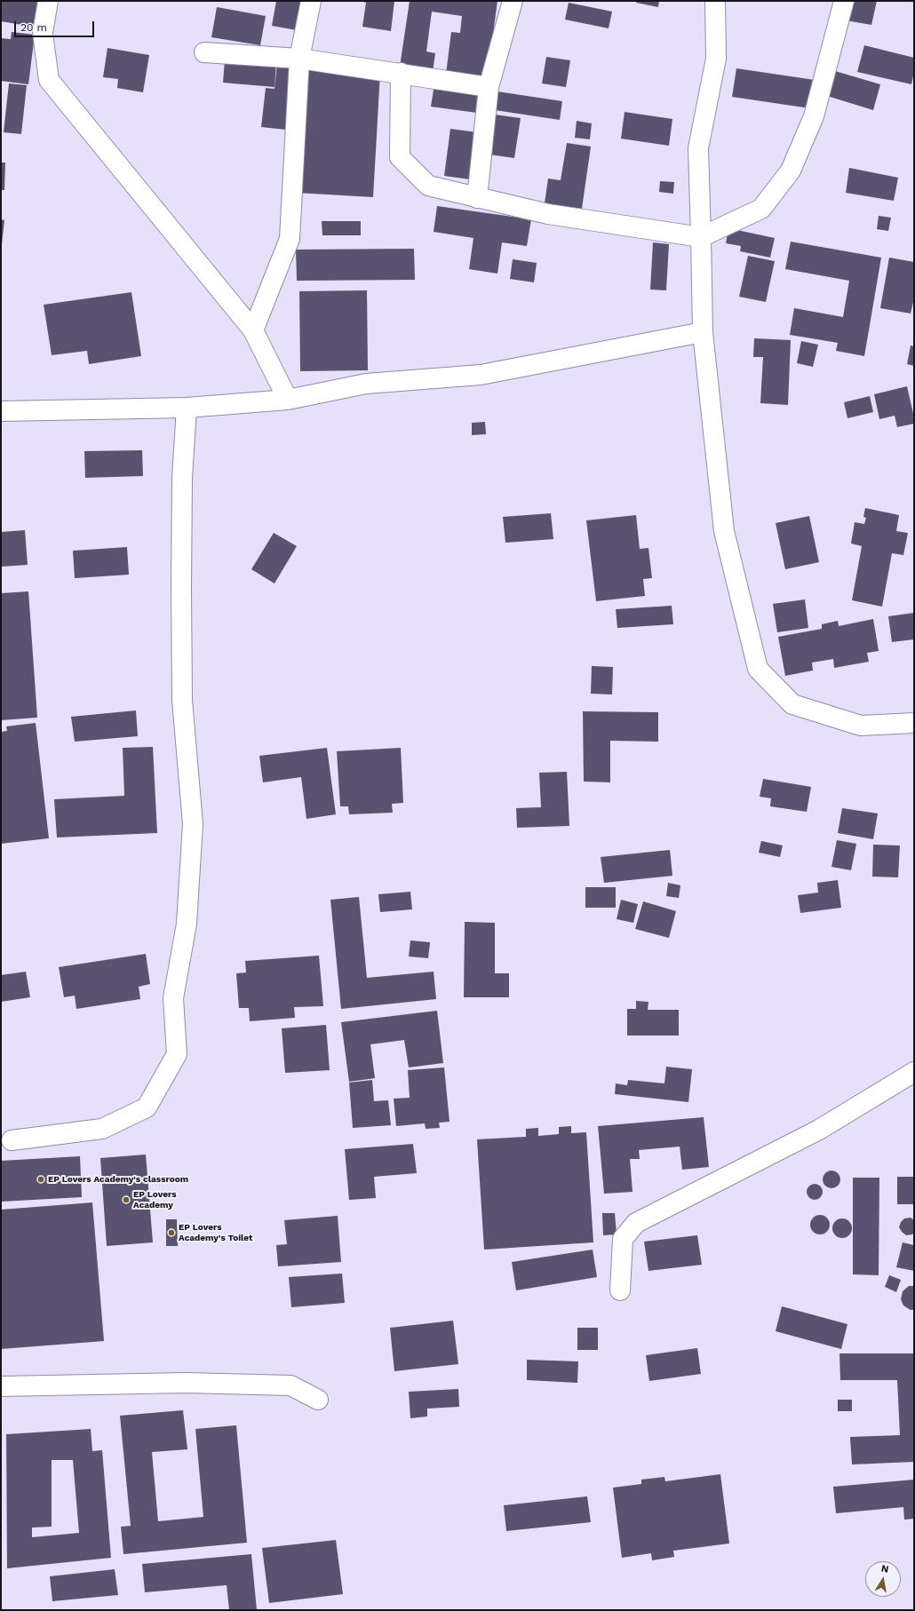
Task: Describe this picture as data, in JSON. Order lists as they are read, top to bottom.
{
  "places": ["EP Lovers Academy's classroom", "EP Lovers Academy", "EP Lovers Academy's Toilet"],
  "scale_bar": "20 m",
  "north": "top"
}
